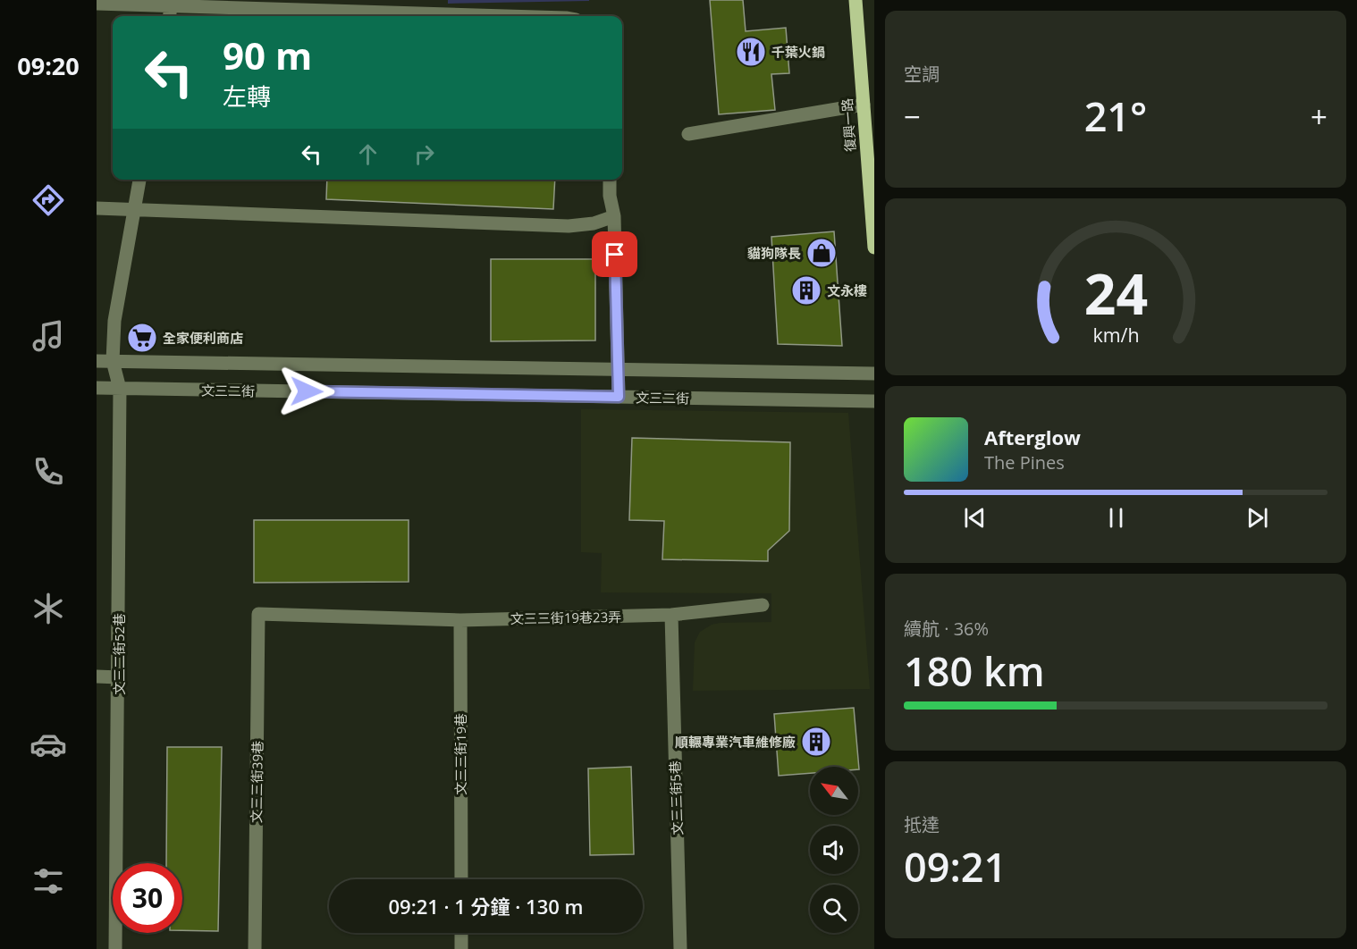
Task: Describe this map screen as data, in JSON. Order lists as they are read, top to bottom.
{
  "streets": {
    "main road": ["復興一路"],
    "street": [
      "文三二街",
      "文三三街19巷23弄",
      "文三二街52巷",
      "文三三街19巷",
      "文三三街39巷",
      "文三三街5巷"
    ]
  },
  "crossings": [
    ["文三二街", "文三二街52巷"],
    ["文三三街19巷23弄", "文三三街19巷"],
    ["文三三街19巷23弄", "文三三街39巷"],
    ["文三三街19巷23弄", "文三三街5巷"]
  ],
  "places": {
    "restaurant": ["千葉火鍋"],
    "shop": ["貓狗隊長"],
    "building": ["文永樓", "順輾專業汽車維修廠"],
    "supermarket": ["全家便利商店"]
  },
  "north": "top left",
  "page": {
    "tabs": "09:20",
    "tile": [
      "空調",
      ["續航 · 36%", "180 km"],
      ["抵達", "09:21"]
    ],
    "turn": ["90 m", "左轉"],
    "heat": ["−", "21°", "+"],
    "song": ["Afterglow", "The Pines"],
    "limit": "30",
    "trip": "09:21 · 1 分鐘 · 130 m",
    "gauge": ["24", "km/h"]
  }
}
